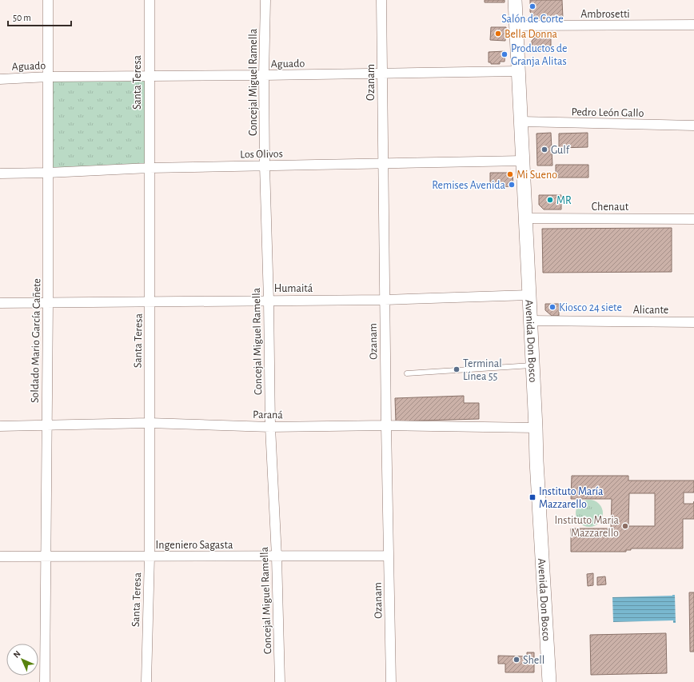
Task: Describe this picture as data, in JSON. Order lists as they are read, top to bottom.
{
  "streets": {
    "main road": ["Avenida Don Bosco"],
    "street": [
      "Ambrosetti",
      "Aguado",
      "Santa Teresa",
      "Concejal Miguel Ramella",
      "Ozanam",
      "Pedro León Gallo",
      "Los Olivos",
      "Chenaut",
      "Humaitá",
      "Alicante",
      "Soldado Mario García Cañete",
      "Paraná",
      "Ingeniero Sagasta"
    ]
  },
  "crossings": [
    ["Ambrosetti", "Avenida Don Bosco"],
    ["Aguado", "Santa Teresa"],
    ["Aguado", "Concejal Miguel Ramella"],
    ["Aguado", "Ozanam"],
    ["Aguado", "Soldado Mario García Cañete"],
    ["Aguado", "Avenida Don Bosco"],
    ["Santa Teresa", "Los Olivos"],
    ["Santa Teresa", "Humaitá"],
    ["Santa Teresa", "Paraná"],
    ["Santa Teresa", "Ingeniero Sagasta"],
    ["Concejal Miguel Ramella", "Los Olivos"],
    ["Concejal Miguel Ramella", "Humaitá"],
    ["Concejal Miguel Ramella", "Paraná"],
    ["Concejal Miguel Ramella", "Ingeniero Sagasta"],
    ["Ozanam", "Los Olivos"],
    ["Ozanam", "Humaitá"],
    ["Ozanam", "Paraná"],
    ["Ozanam", "Ingeniero Sagasta"],
    ["Pedro León Gallo", "Avenida Don Bosco"],
    ["Los Olivos", "Soldado Mario García Cañete"],
    ["Los Olivos", "Avenida Don Bosco"],
    ["Chenaut", "Avenida Don Bosco"],
    ["Humaitá", "Soldado Mario García Cañete"],
    ["Humaitá", "Avenida Don Bosco"],
    ["Alicante", "Avenida Don Bosco"],
    ["Soldado Mario García Cañete", "Paraná"],
    ["Soldado Mario García Cañete", "Ingeniero Sagasta"],
    ["Avenida Don Bosco", "Paraná"]
  ],
  "places": {
    "other": [
      "Salón de Corte",
      "Bella Donna",
      "Productos de Granja Alitas",
      "Gulf",
      "Mi Sueno",
      "Remises Avenida",
      "MR",
      "Kiosco 24 siete",
      "Terminal Línea 55",
      "Instituto Maria Mazzarello",
      "Shell"
    ],
    "transit": ["Instituto María Mazzarello"]
  },
  "scale_bar": "50 m",
  "north": "top left"
}
